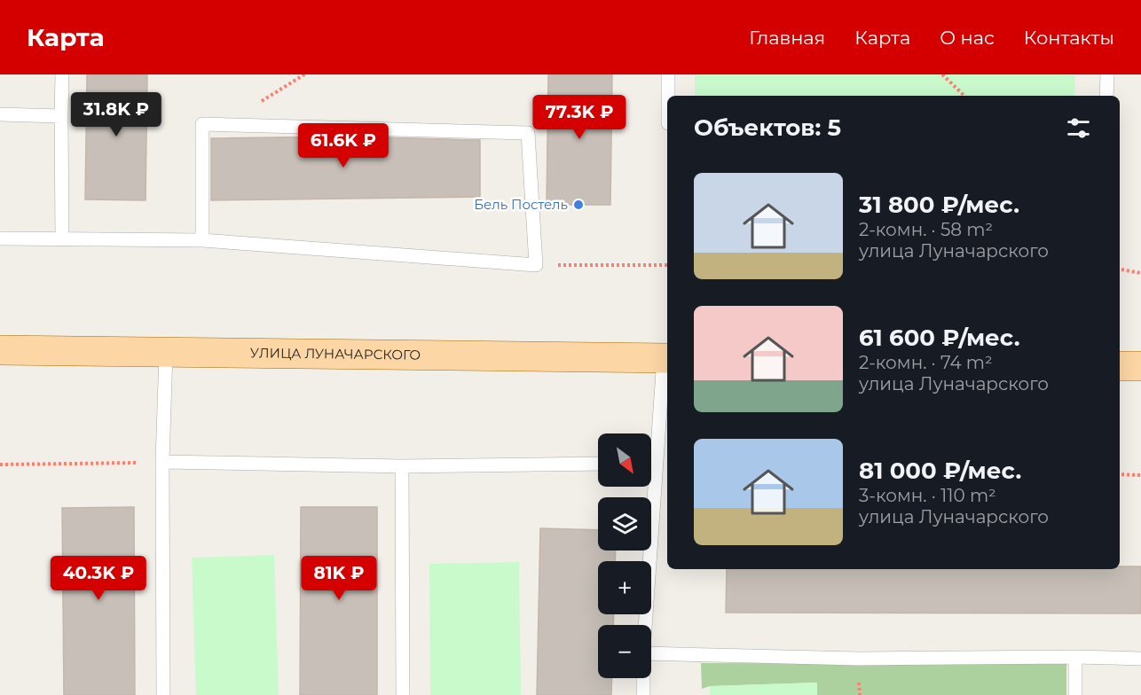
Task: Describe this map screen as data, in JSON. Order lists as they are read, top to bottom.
{
  "streets": {
    "main road": ["УЛИЦА ЛУНАЧАРСКОГО"]
  },
  "places": ["Бель Постель"],
  "north": "bottom right",
  "page": {
    "header": "Карта",
    "nav": [
      "Главная",
      "Карта",
      "О нас",
      "Контакты"
    ],
    "price": [
      "31.8K ₽",
      "77.3K ₽",
      "61.6K ₽",
      "40.3K ₽",
      "81K ₽"
    ],
    "heading": "Объектов: 5",
    "list": [
      {
        "name": "31 800 ₽/мес.",
        "note": "2-комн. · 58 m² · улица Луначарского"
      },
      {
        "name": "61 600 ₽/мес.",
        "note": "2-комн. · 74 m² · улица Луначарского"
      },
      {
        "name": "81 000 ₽/мес.",
        "note": "3-комн. · 110 m² · улица Луначарского"
      }
    ],
    "map_buttons": ["+", "−"]
  }
}
